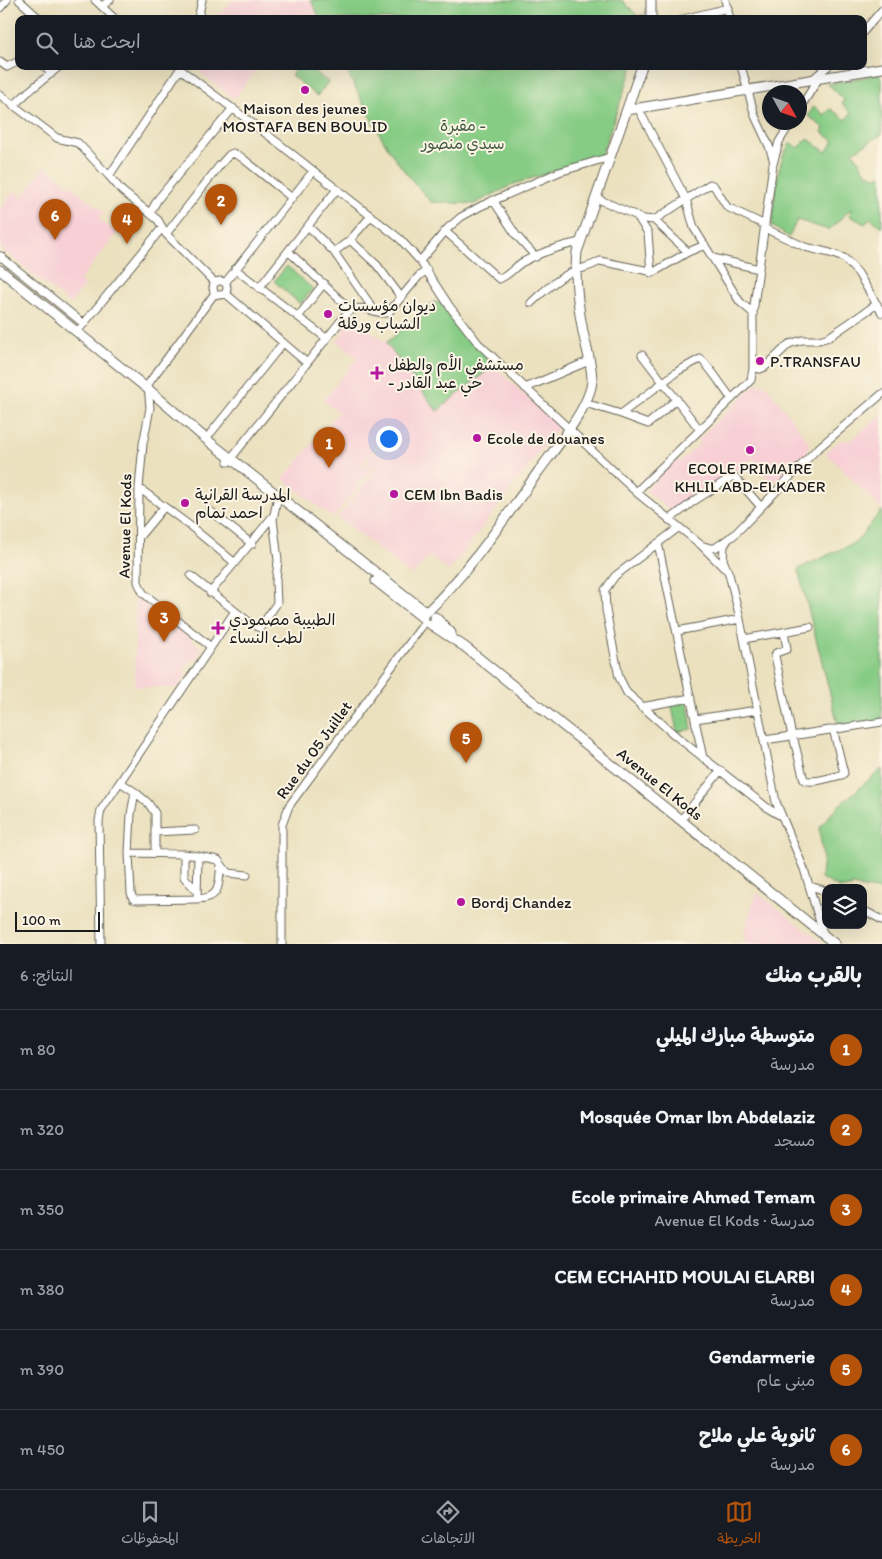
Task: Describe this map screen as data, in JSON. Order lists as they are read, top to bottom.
{
  "streets": {
    "main road": ["Avenue El Kods"],
    "street": ["Rue du 05 Juillet"]
  },
  "crossings": [
    ["Avenue El Kods", "Rue du 05 Juillet"]
  ],
  "parks": ["مقبرة - سيدي منصور"],
  "places": {
    "other": [
      "Maison des jeunes MOSTAFA BEN BOULID",
      "ديوان مؤسسات الشباب ورقلة",
      "P.TRANSFAU",
      "Ecole de douanes",
      "ECOLE PRIMAIRE KHLIL ABD-ELKADER",
      "CEM Ibn Badis",
      "المدرسة القرانية احمد تمام",
      "Bordj Chandez"
    ],
    "health": ["مستشفي الأم والطفل - حي عبد القادر", "الطبيبة مصمودي لطب النساء"]
  },
  "scale_bar": "100 m",
  "north": "bottom right",
  "page": {
    "search": "ابحث هنا",
    "pins": [
      "2",
      "6",
      "4",
      "1",
      "3",
      "5"
    ],
    "scale": "100 m",
    "heading": ["بالقرب منك", "النتائج: 6"],
    "list": [
      {
        "mark": "1",
        "name": "متوسطة مبارك الميلي",
        "note": "مدرسة",
        "value": "80 m"
      },
      {
        "mark": "2",
        "name": "Mosquée Omar Ibn Abdelaziz",
        "note": "مسجد",
        "value": "320 m"
      },
      {
        "mark": "3",
        "name": "Ecole primaire Ahmed Temam",
        "note": "مدرسة · Avenue El Kods",
        "value": "350 m"
      },
      {
        "mark": "4",
        "name": "CEM ECHAHID MOULAI ELARBI",
        "note": "مدرسة",
        "value": "380 m"
      },
      {
        "mark": "5",
        "name": "Gendarmerie",
        "note": "مبنى عام",
        "value": "390 m"
      },
      {
        "mark": "6",
        "name": "ثانوية علي ملاح",
        "note": "مدرسة",
        "value": "450 m"
      }
    ],
    "nav": ["الخريطة", "الاتجاهات", "المحفوظات"]
  }
}
